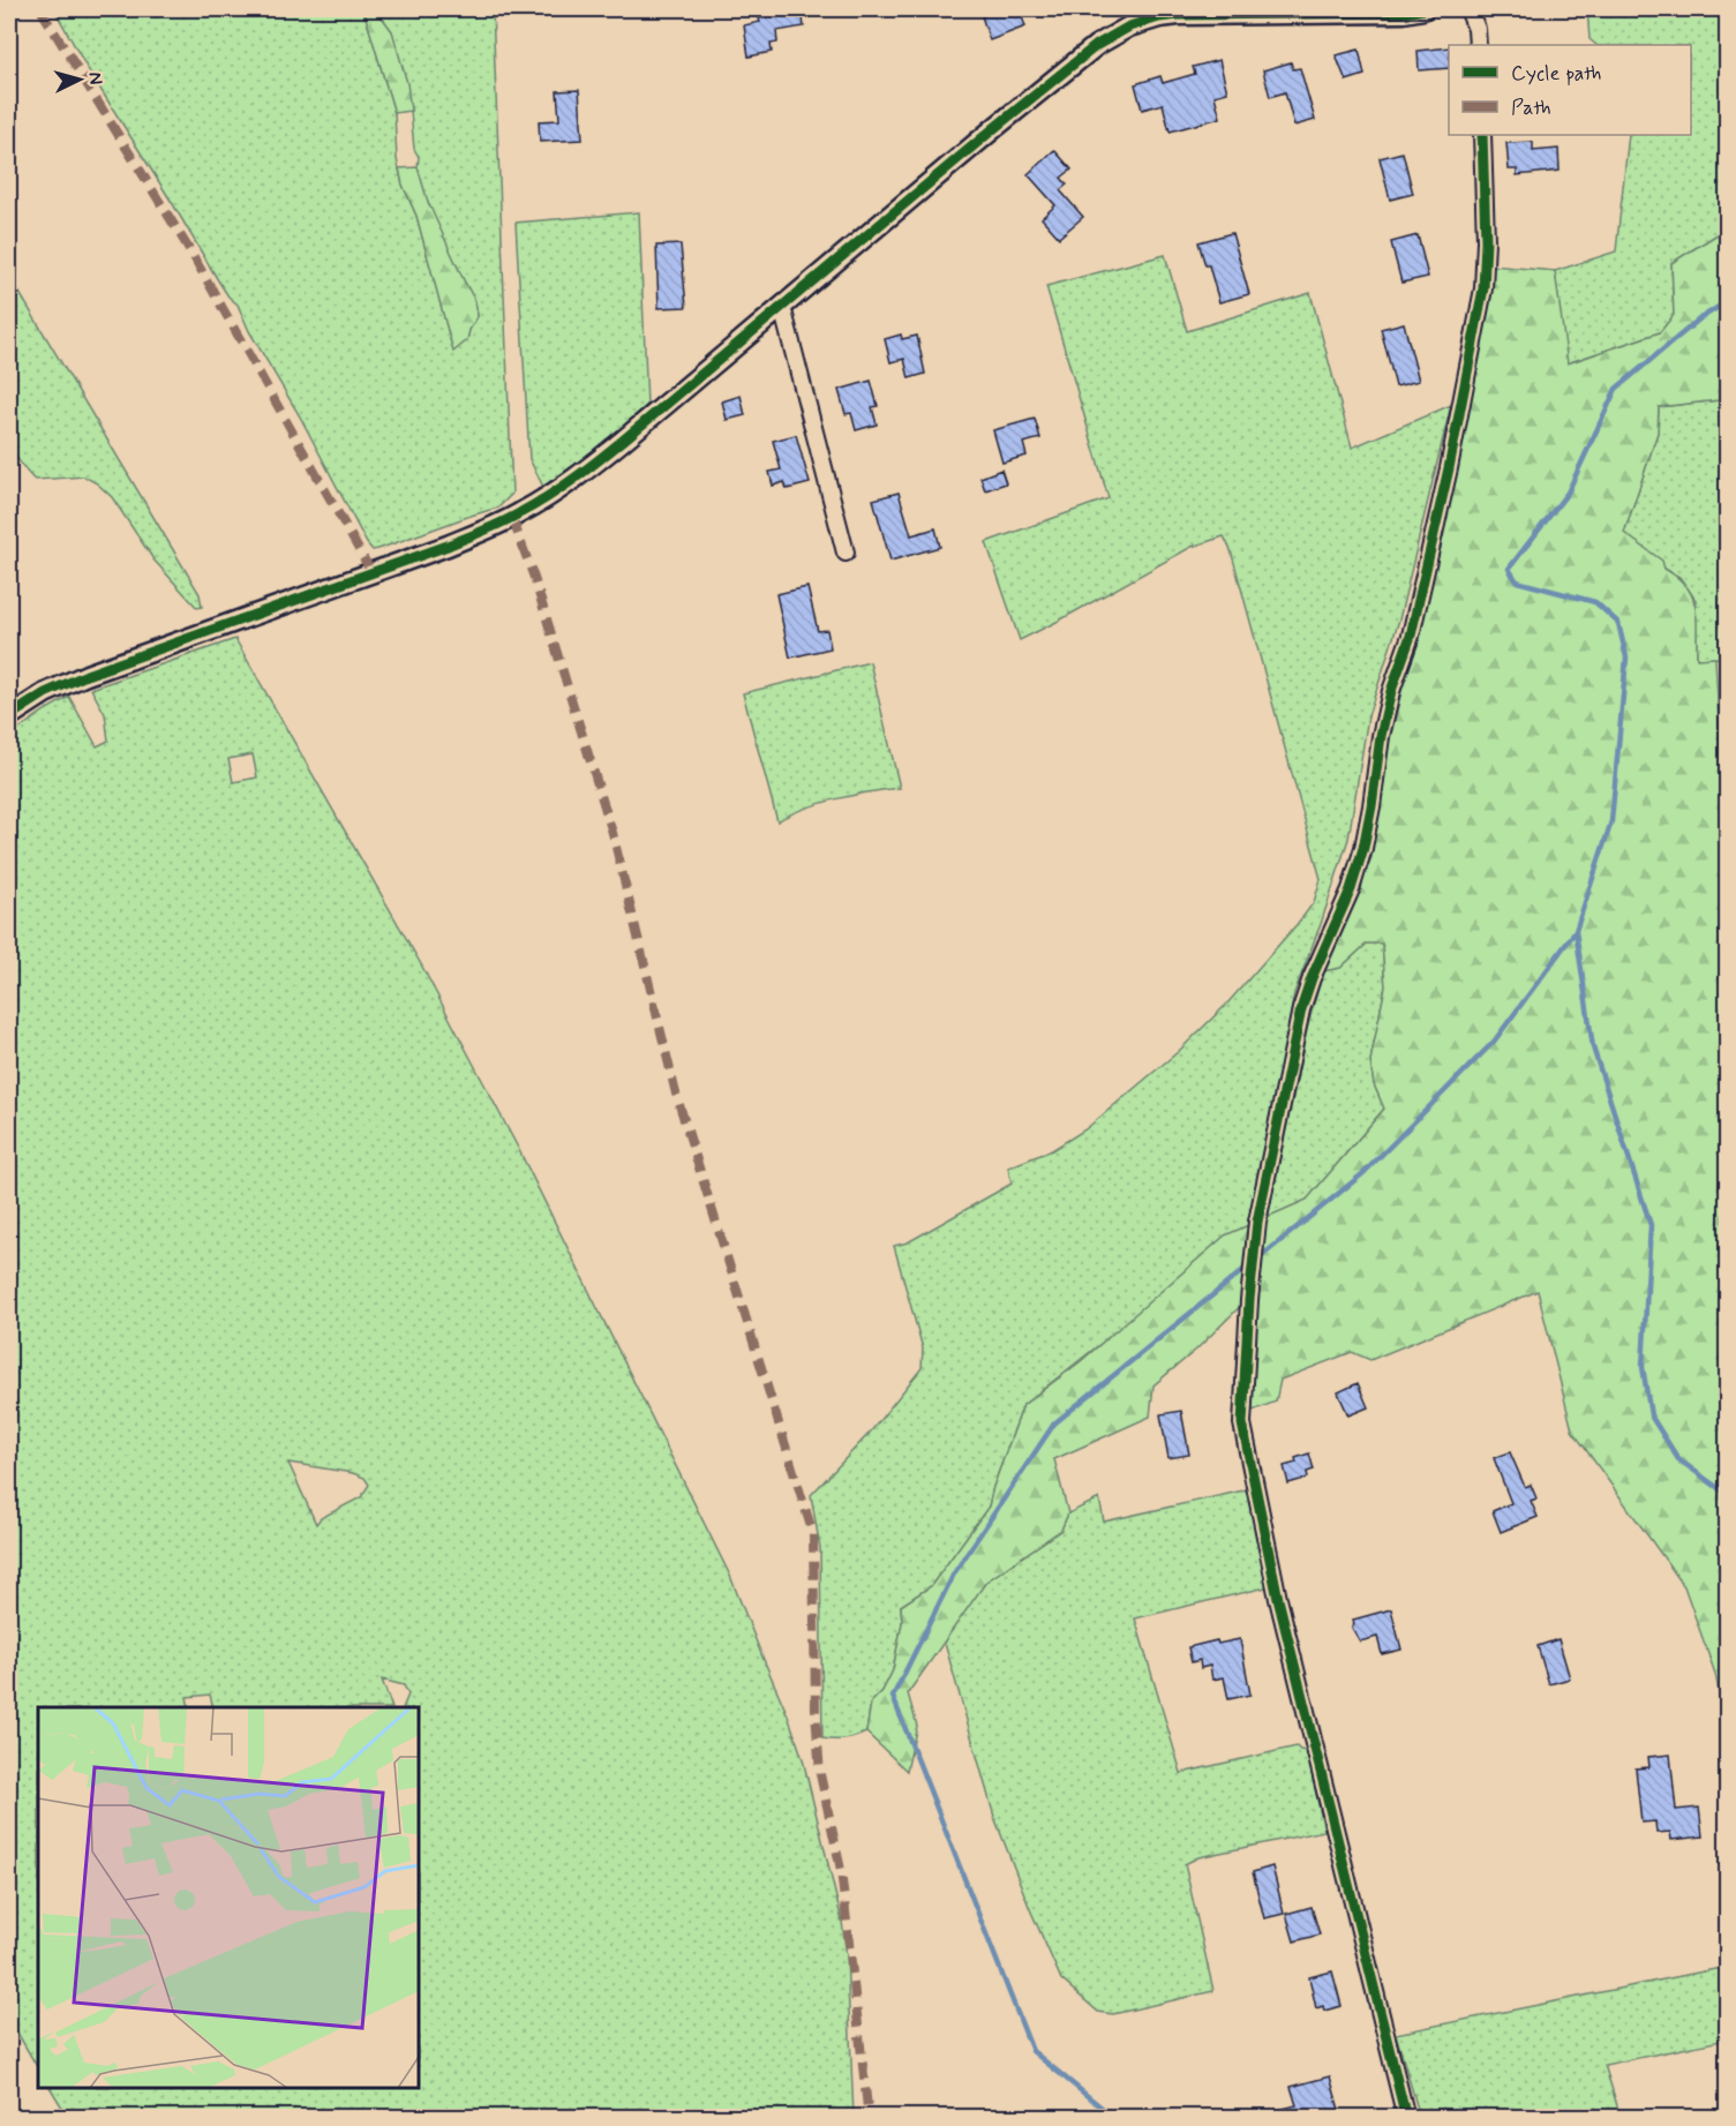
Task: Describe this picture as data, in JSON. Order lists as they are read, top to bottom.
{
  "legend": ["Cycle path", "Path"],
  "north": "right"
}
